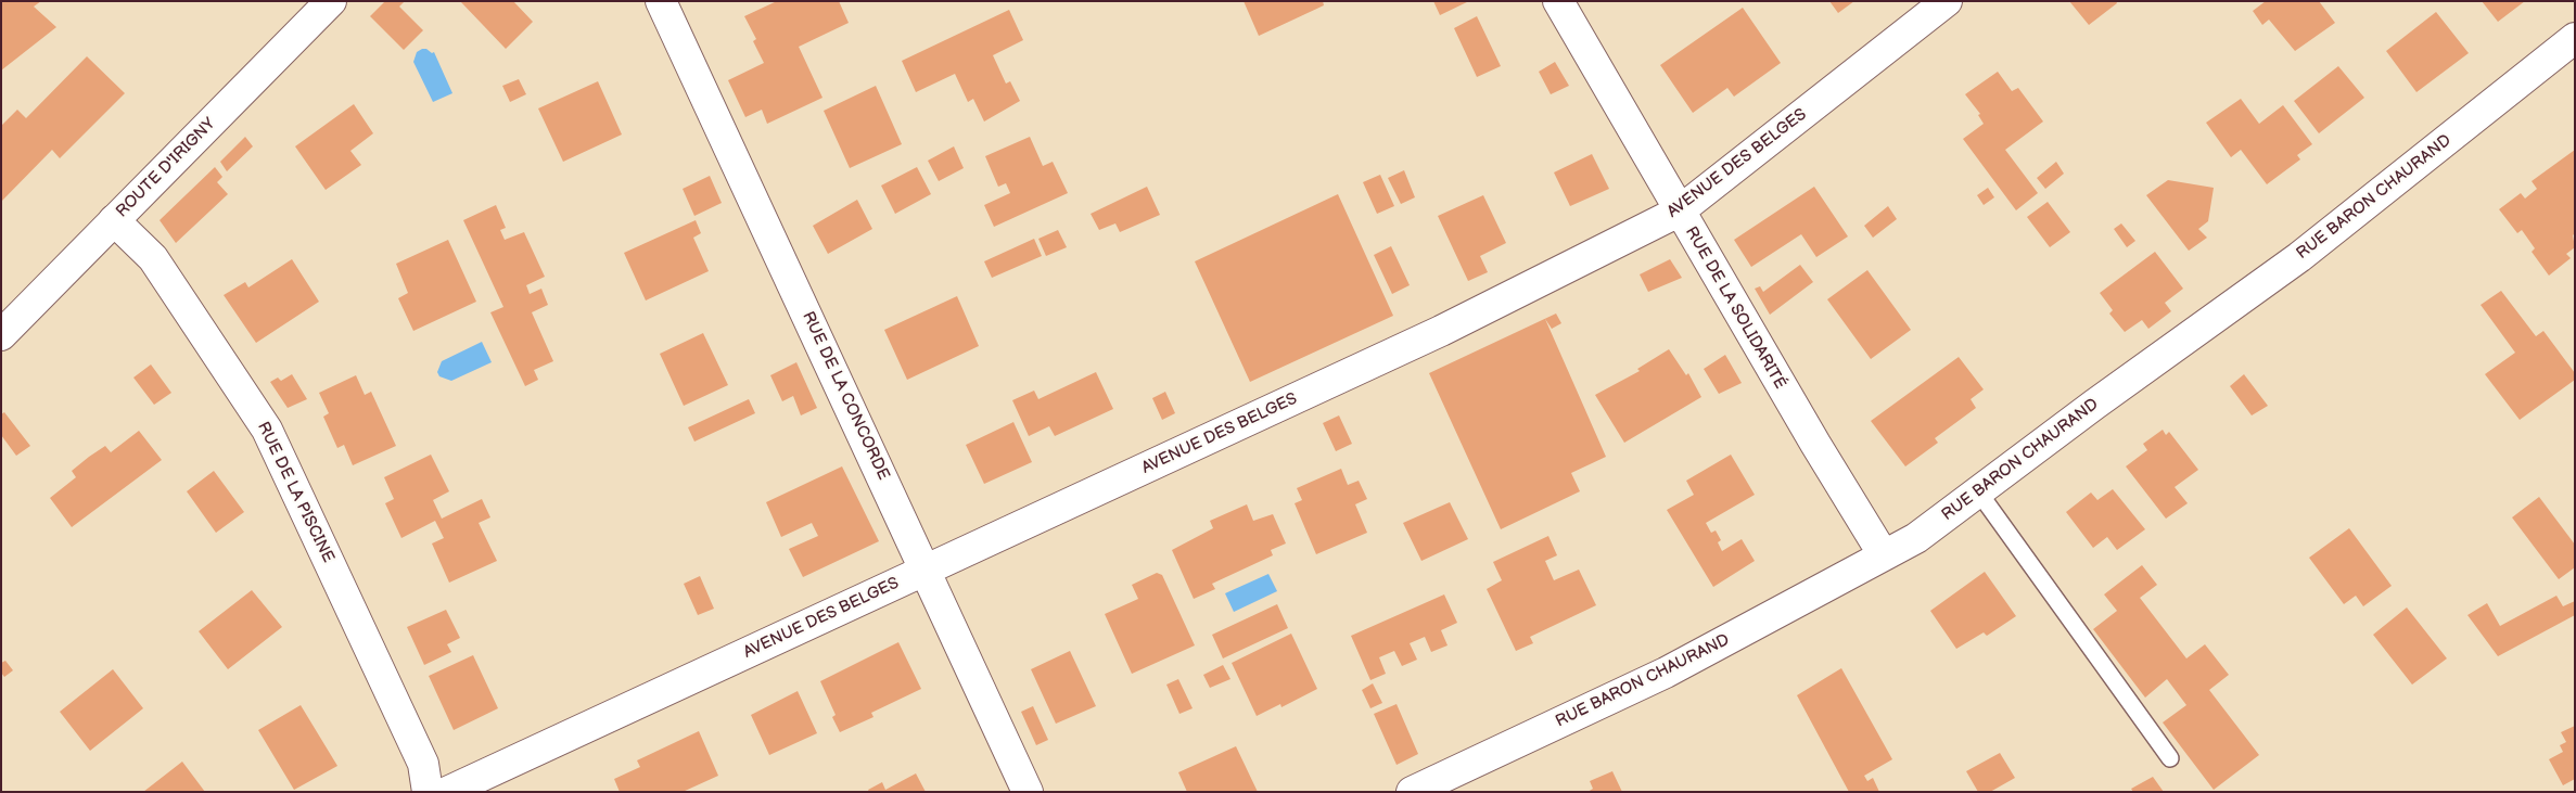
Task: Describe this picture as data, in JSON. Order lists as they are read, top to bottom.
{
  "streets": {
    "street": [
      "AVENUE DES BELGES",
      "ROUTE D'IRIGNY",
      "RUE BARON CHAURAND",
      "RUE DE LA SOLIDARITÉ",
      "RUE DE LA CONCORDE",
      "RUE DE LA PISCINE"
    ]
  },
  "crossings": [
    ["AVENUE DES BELGES", "RUE DE LA SOLIDARITÉ"],
    ["AVENUE DES BELGES", "RUE DE LA CONCORDE"],
    ["ROUTE D'IRIGNY", "RUE DE LA PISCINE"],
    ["RUE BARON CHAURAND", "RUE DE LA SOLIDARITÉ"]
  ]
}
